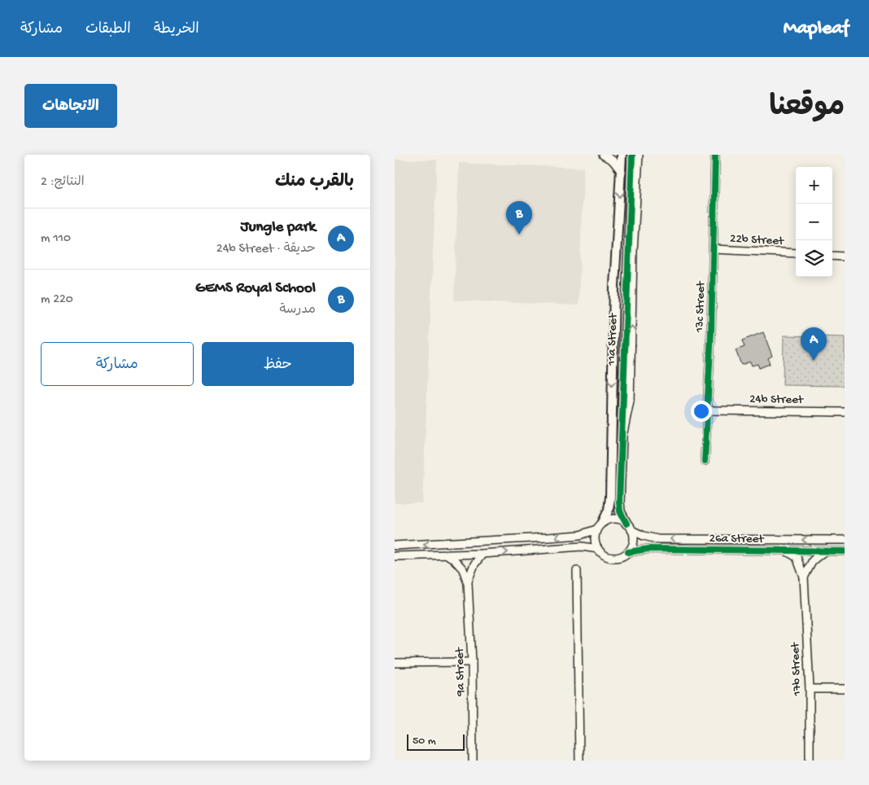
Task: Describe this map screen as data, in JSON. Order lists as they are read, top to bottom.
{
  "streets": {
    "street": [
      "22b Street",
      "13c Street",
      "11a Street",
      "24b Street",
      "26a Street",
      "17b Street",
      "9a Street"
    ]
  },
  "crossings": [
    ["22b Street", "13c Street"],
    ["13c Street", "24b Street"],
    ["11a Street", "26a Street"],
    ["26a Street", "17b Street"]
  ],
  "scale_bar": "50 m",
  "page": {
    "header": "Mapleaf",
    "nav": ["الخريطة", "الطبقات", "مشاركة"],
    "title": "موقعنا",
    "buttons": [
      "الاتجاهات",
      ["حفظ", "مشاركة"]
    ],
    "heading": ["بالقرب منك", "النتائج: 2"],
    "map_buttons": ["+", "−"],
    "pins": ["B", "A"],
    "list": [
      {
        "mark": "A",
        "name": "Jungle park",
        "note": "حديقة · 24b Street",
        "value": "110 m"
      },
      {
        "mark": "B",
        "name": "GEMS Royal School",
        "note": "مدرسة",
        "value": "220 m"
      }
    ],
    "scale": "50 m"
  }
}
